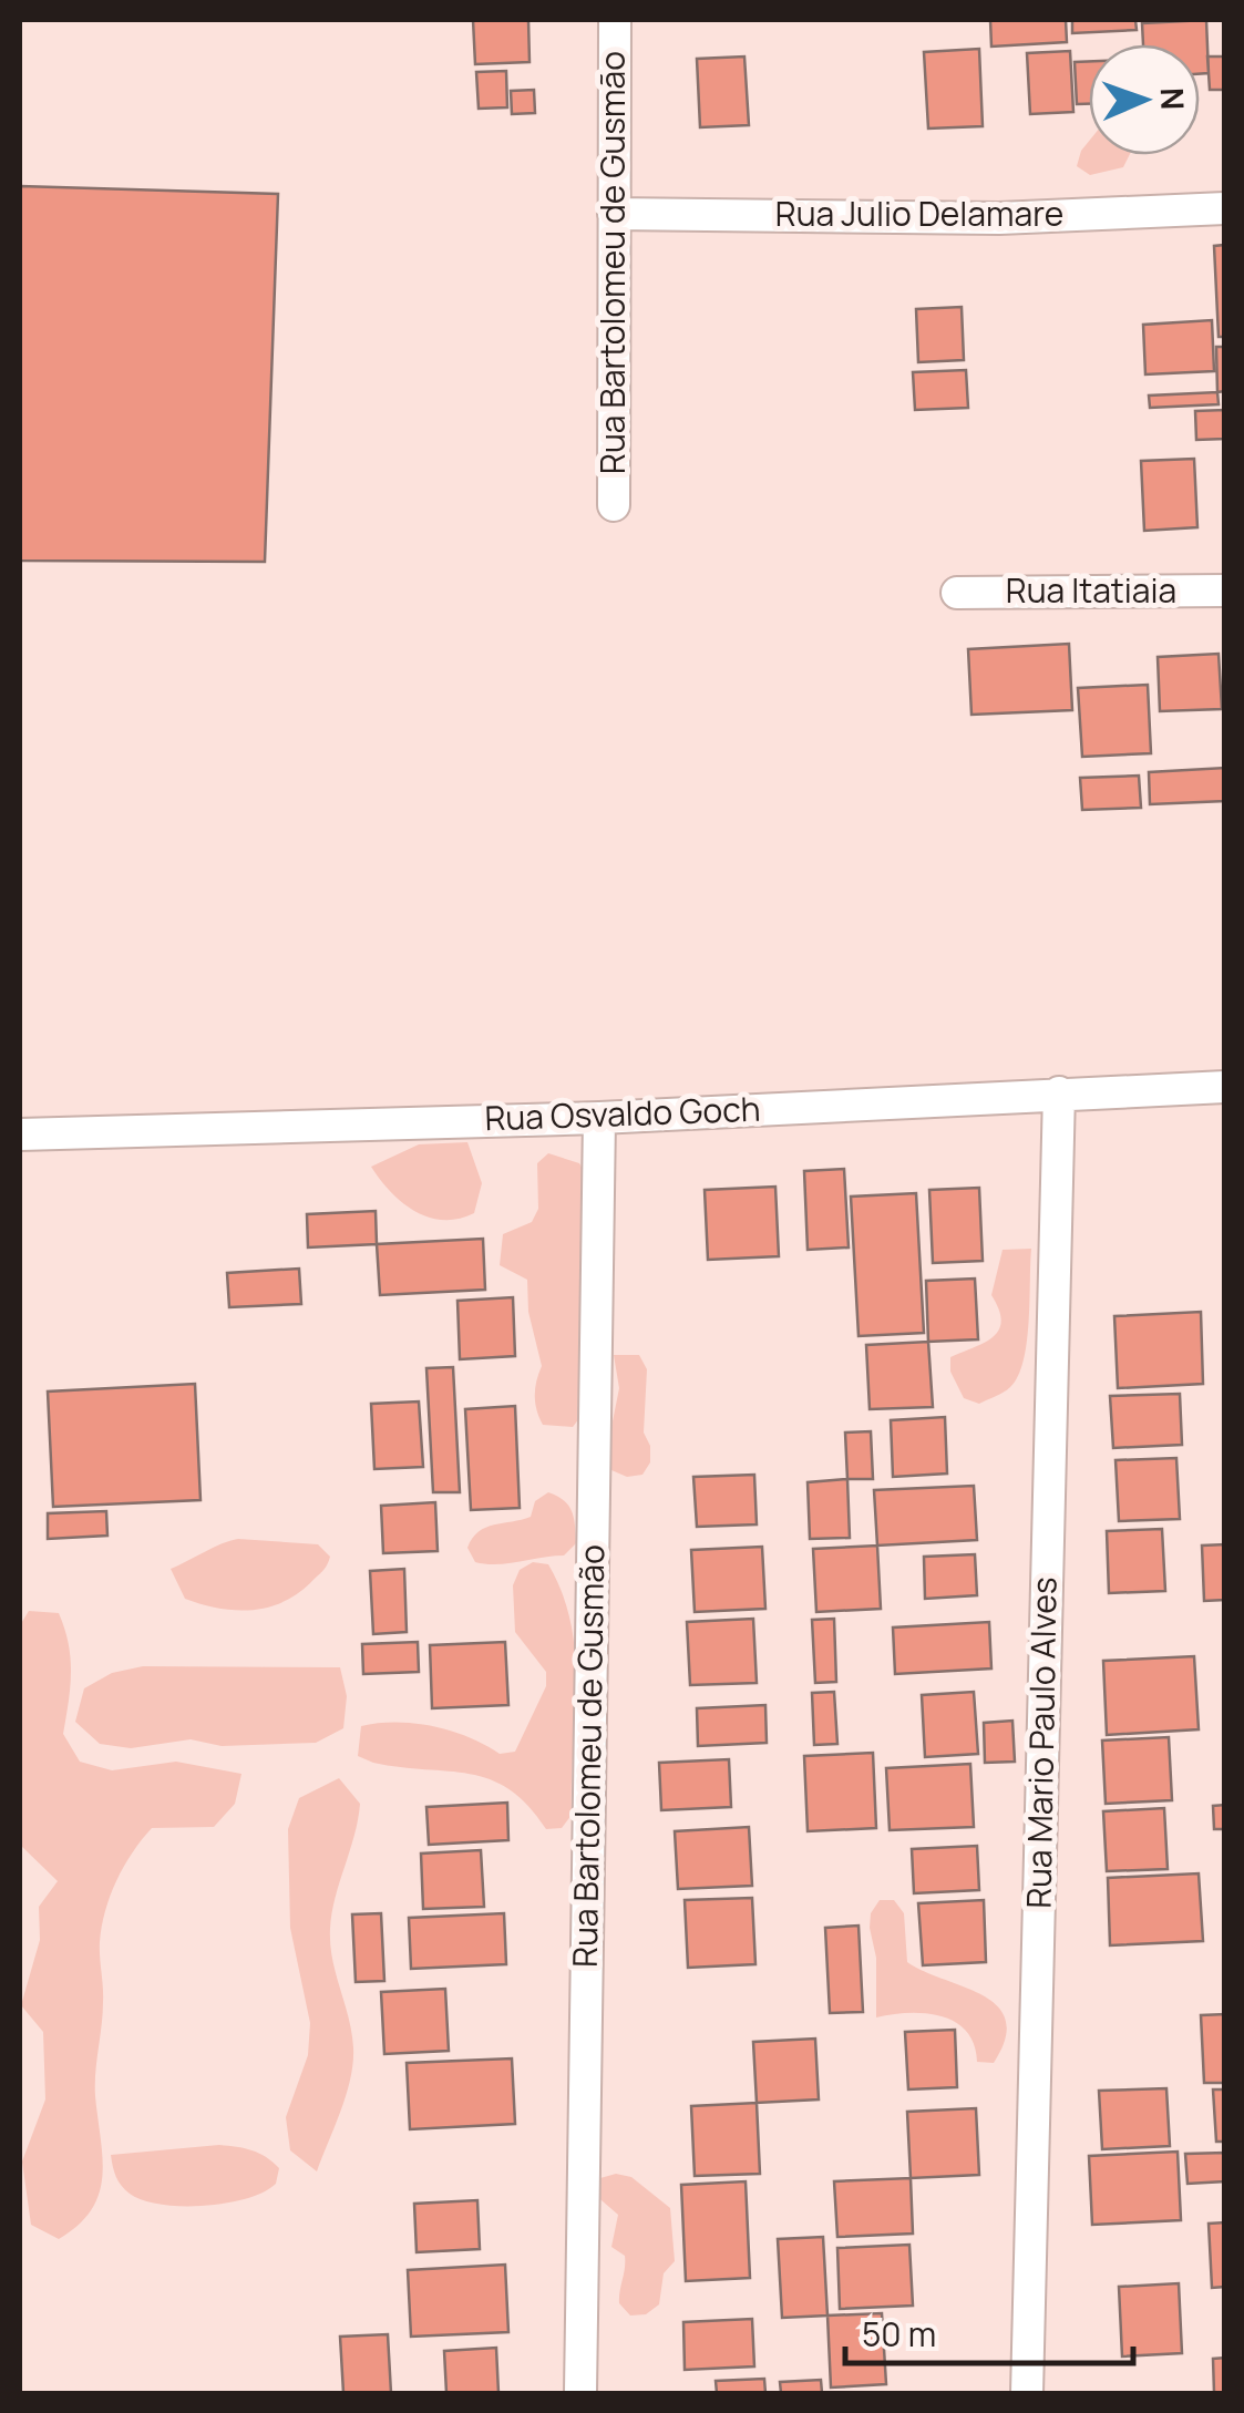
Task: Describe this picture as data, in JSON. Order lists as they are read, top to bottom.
{
  "streets": {
    "street": [
      "Rua Julio Delamare",
      "Rua Bartolomeu de Gusmão",
      "Rua Itatiaia",
      "Rua Osvaldo Goch",
      "Rua Mario Paulo Alves"
    ]
  },
  "crossings": [
    ["Rua Julio Delamare", "Rua Bartolomeu de Gusmão"],
    ["Rua Bartolomeu de Gusmão", "Rua Osvaldo Goch"],
    ["Rua Osvaldo Goch", "Rua Mario Paulo Alves"]
  ],
  "scale_bar": "50 m",
  "north": "right"
}
